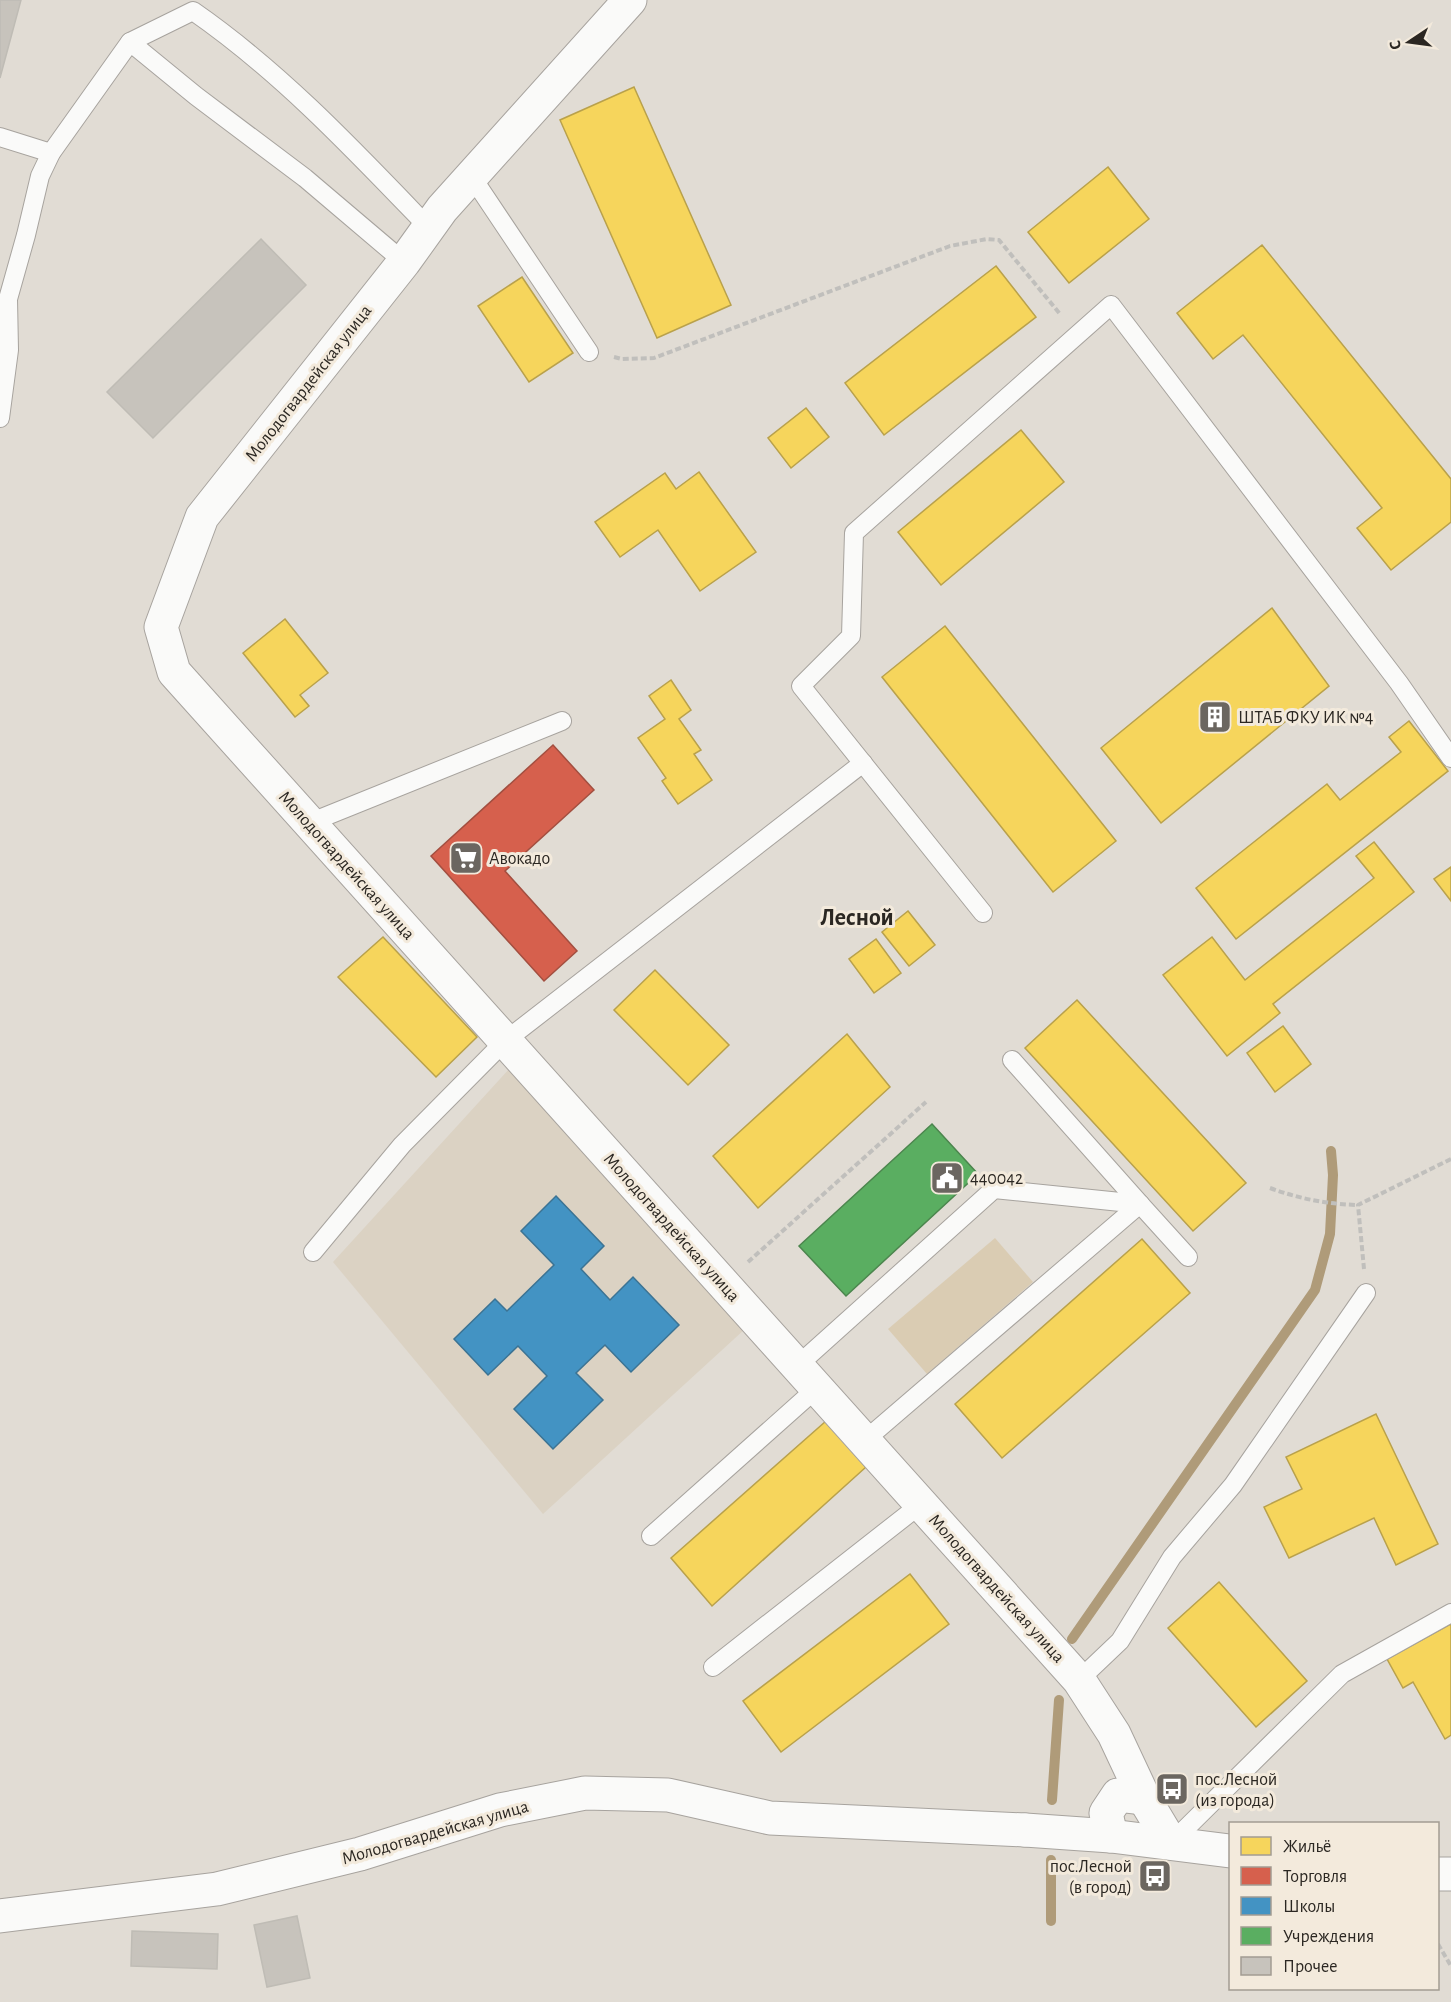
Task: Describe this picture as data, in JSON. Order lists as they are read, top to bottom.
{
  "streets": {
    "street": ["Молодогвардейская улица"]
  },
  "districts": ["Лесной"],
  "places": {
    "building": ["ШТАБ ФКУ ИК №4"],
    "supermarket": ["Авокадо"],
    "public building": ["440042"],
    "bus stop": ["пос.Лесной (из города)", "пос.Лесной (в город)"]
  },
  "legend": [
    "Жильё",
    "Торговля",
    "Школы",
    "Учреждения",
    "Прочее"
  ],
  "north": "left"
}
